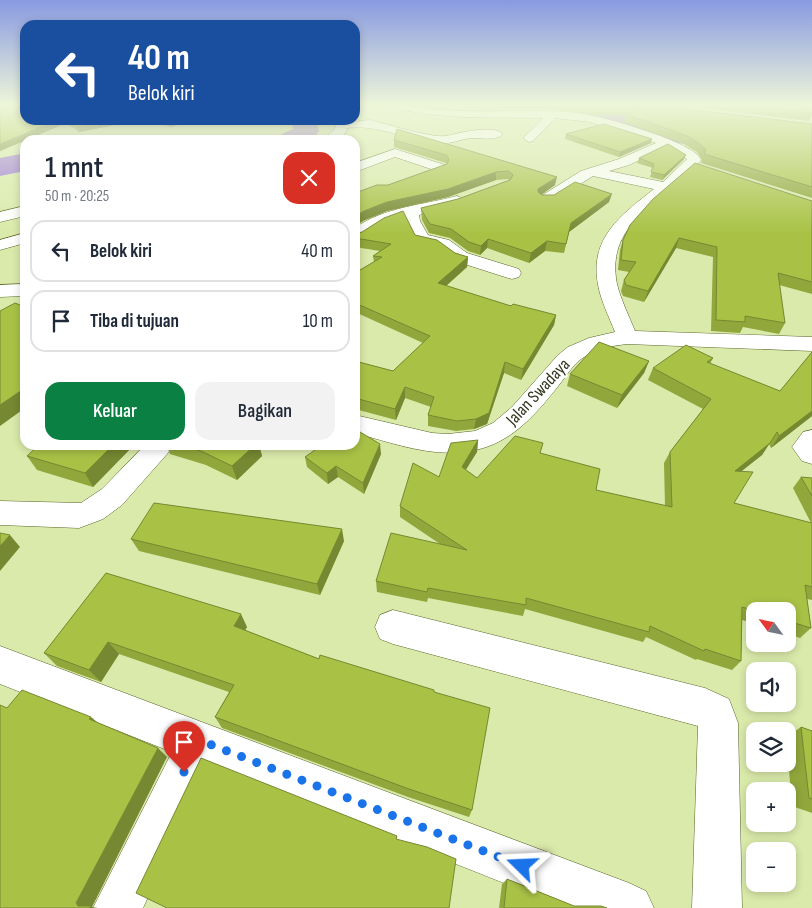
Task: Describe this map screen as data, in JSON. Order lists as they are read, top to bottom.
{
  "streets": {
    "street": ["Jalan Swadaya"]
  },
  "north": "top left",
  "page": {
    "turn": ["40 m", "Belok kiri"],
    "heading": ["1 mnt", "50 m · 20:25"],
    "list": [
      {
        "name": "Belok kiri",
        "value": "40 m"
      },
      {
        "name": "Tiba di tujuan",
        "value": "10 m"
      }
    ],
    "buttons": ["Keluar", "Bagikan"],
    "map_buttons": ["+", "−"]
  }
}
